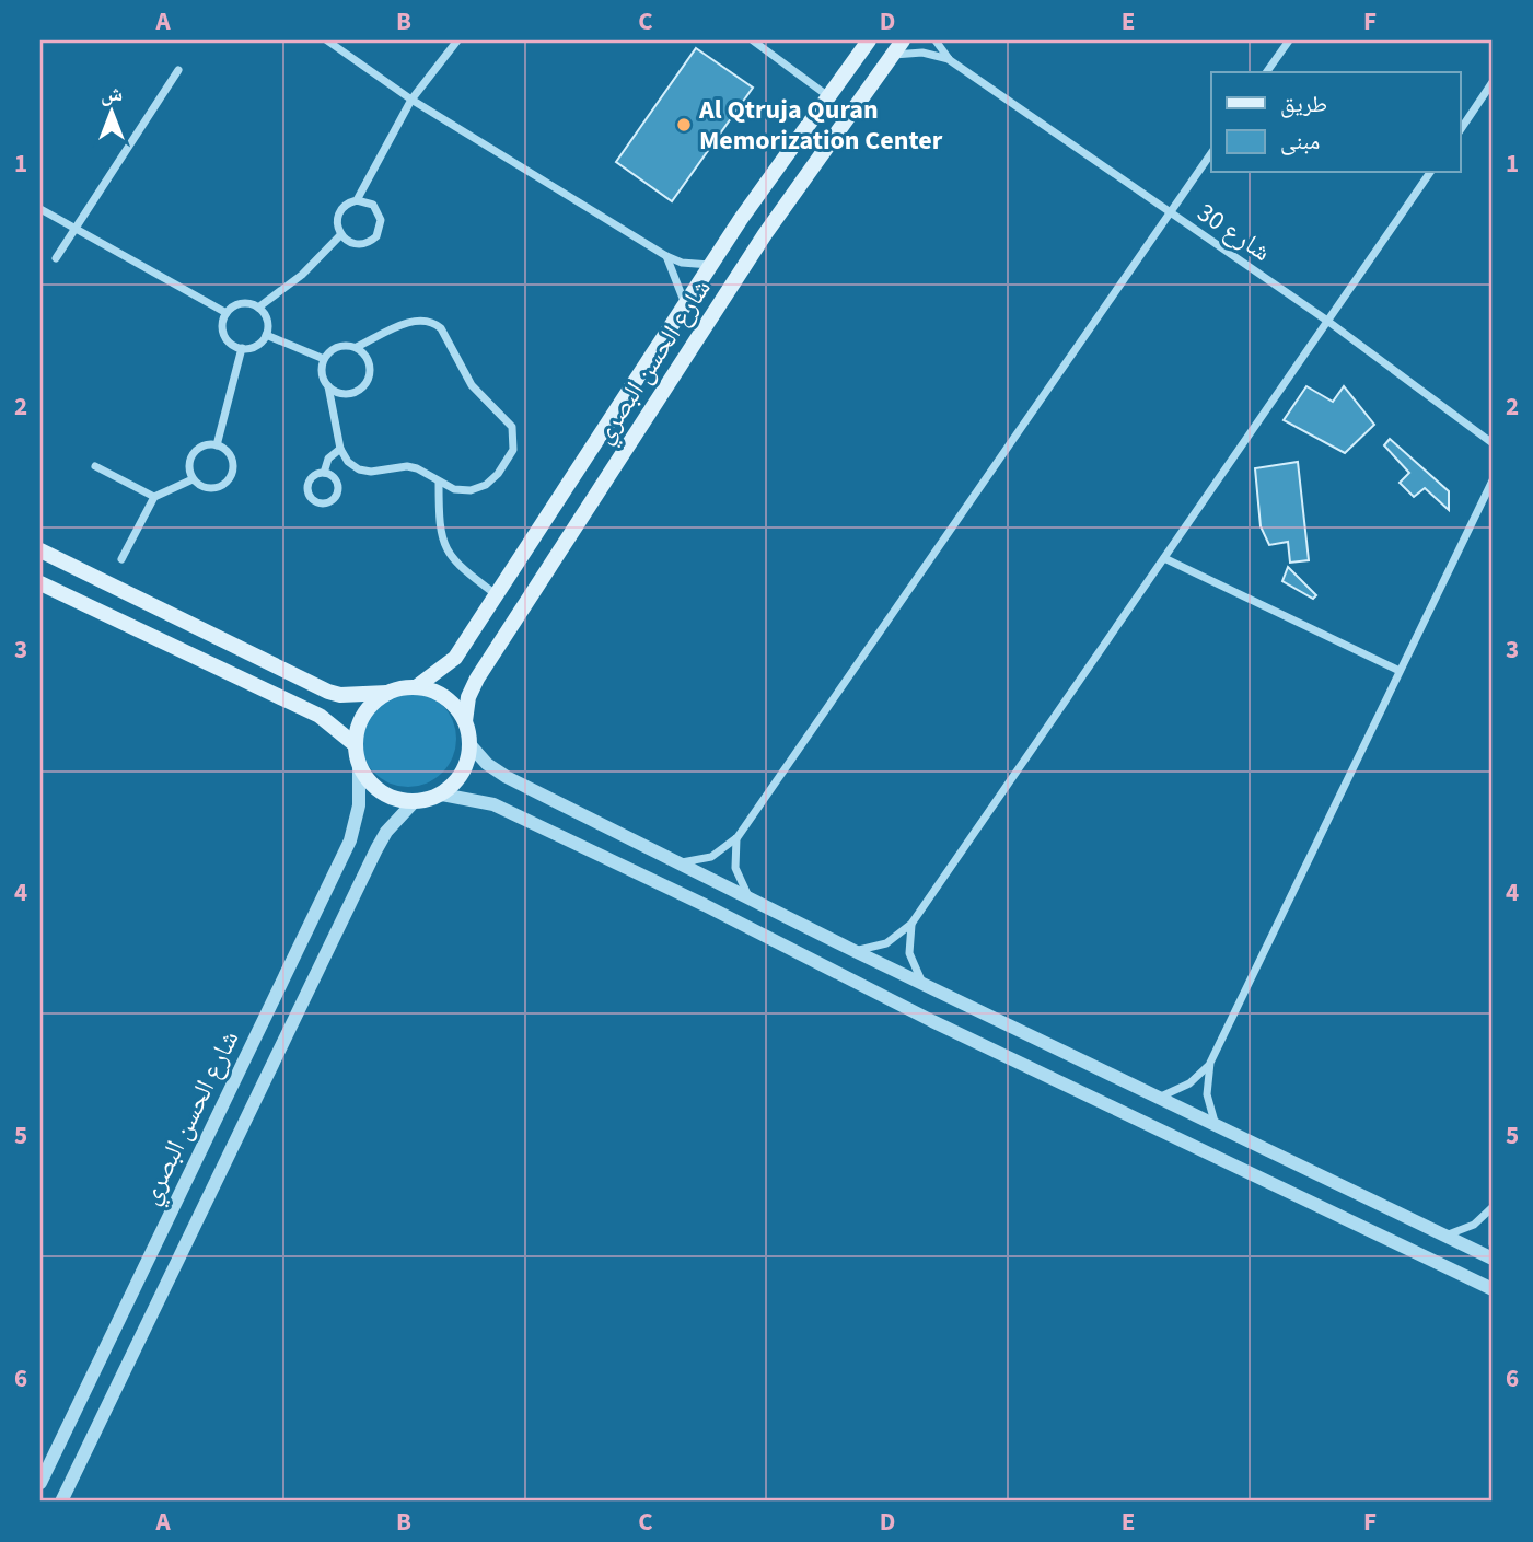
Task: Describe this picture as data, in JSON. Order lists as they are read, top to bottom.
{
  "streets": {
    "main road": ["شارع الحسن البصري"],
    "street": ["شارع 30"]
  },
  "crossings": [
    ["شارع 30", "شارع الحسن البصري"]
  ],
  "places": ["Al Qtruja Quran Memorization Center"],
  "legend": ["طريق", "مبنى"],
  "north": "top",
  "grid": {
    "columns": [
      "A",
      "B",
      "C",
      "D",
      "E",
      "F"
    ],
    "rows": [
      "1",
      "2",
      "3",
      "4",
      "5",
      "6"
    ]
  }
}
